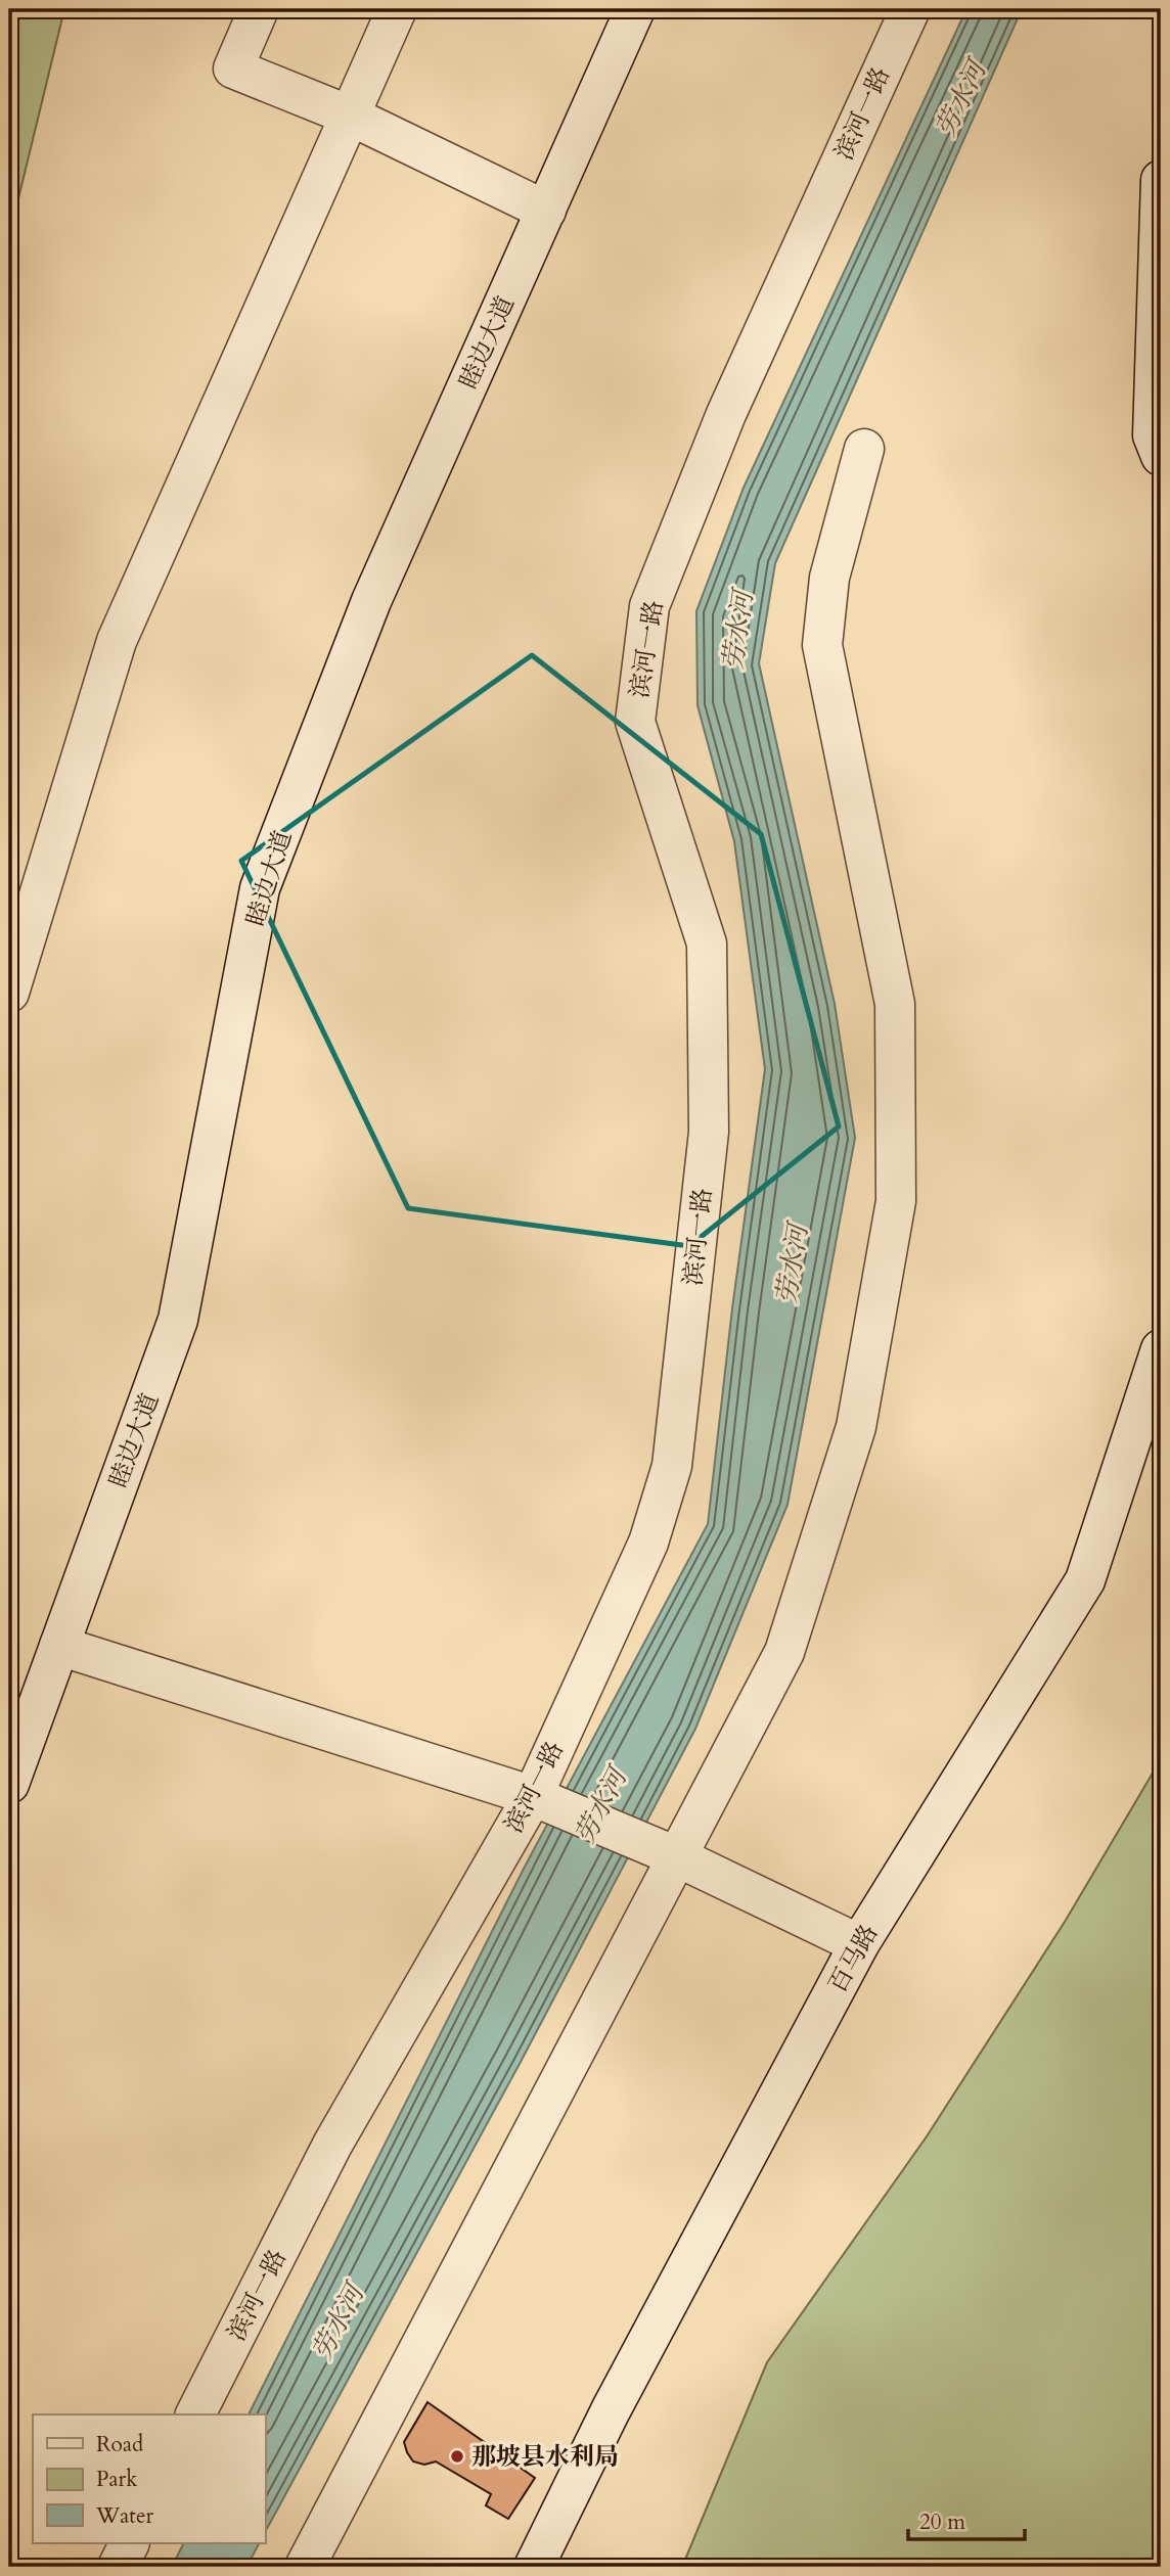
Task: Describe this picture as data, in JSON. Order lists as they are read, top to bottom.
{
  "streets": {
    "street": ["滨河一路", "睦边大道", "百马路"]
  },
  "water": ["劳水河"],
  "places": ["那坡县水利局"],
  "legend": ["Road", "Park", "Water"],
  "scale_bar": "20 m"
}
